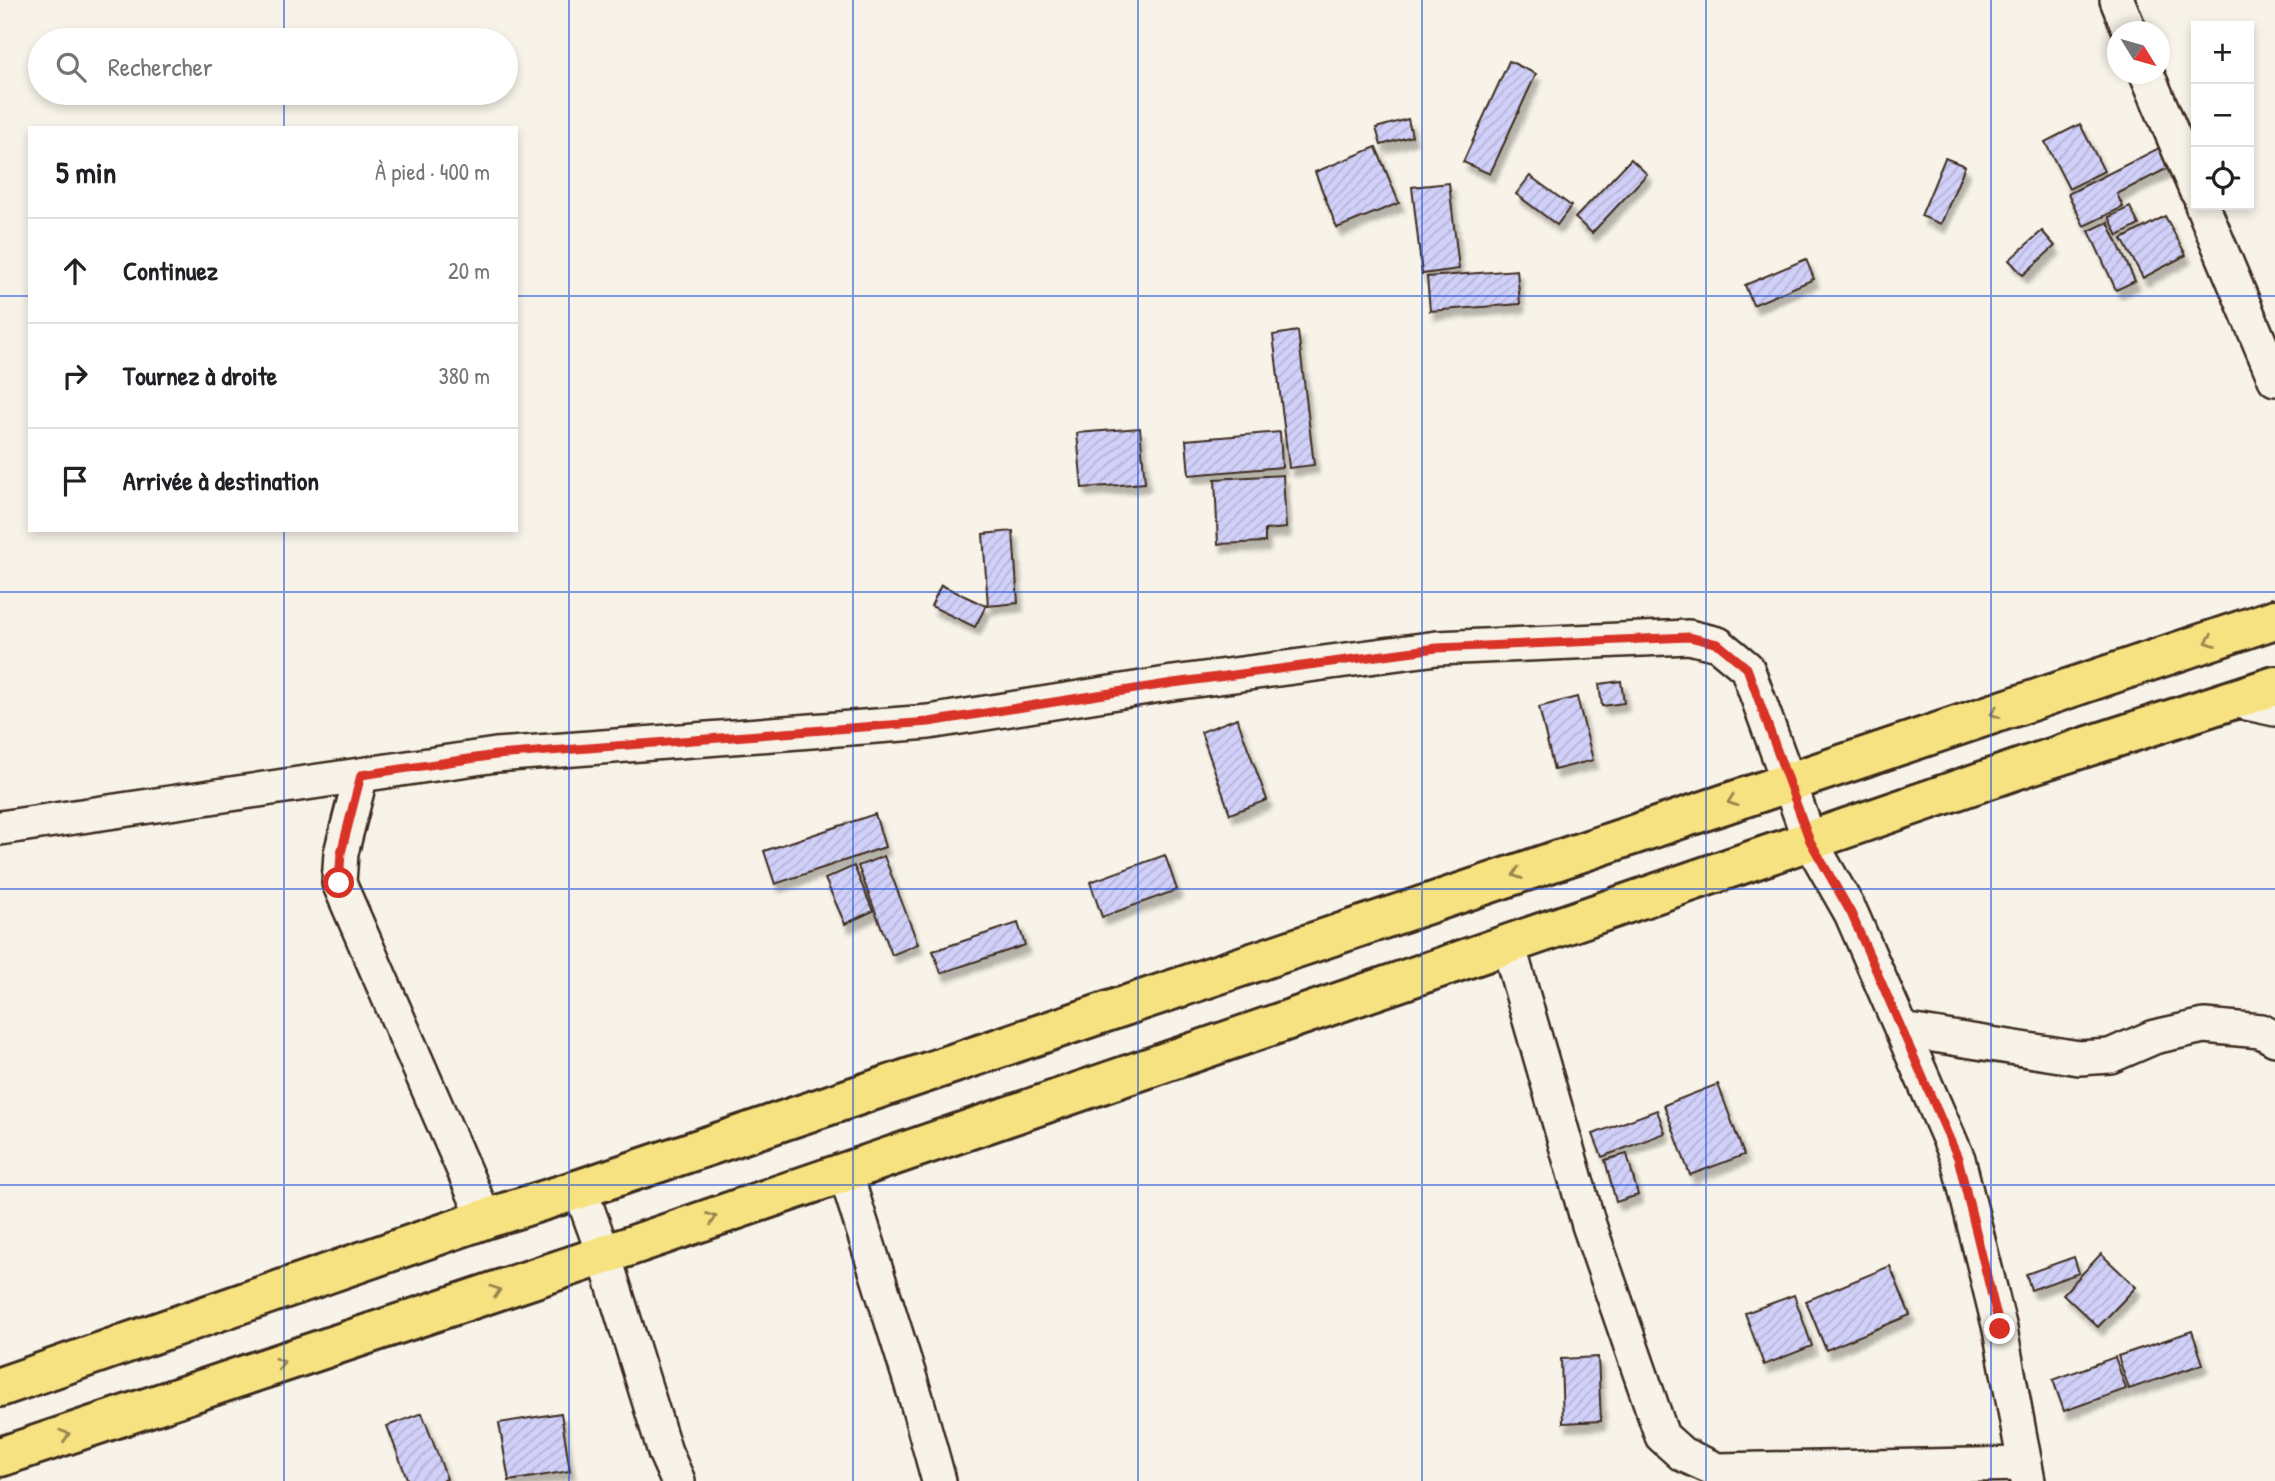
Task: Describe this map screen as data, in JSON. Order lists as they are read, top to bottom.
{
  "north": "bottom right",
  "page": {
    "map_buttons": ["+", "−"],
    "search": "Rechercher",
    "heading": ["5 min", "À pied · 400 m"],
    "list": [
      ["Continuez", "20 m"],
      ["Tournez à droite", "380 m"],
      "Arrivée à destination"
    ]
  }
}
